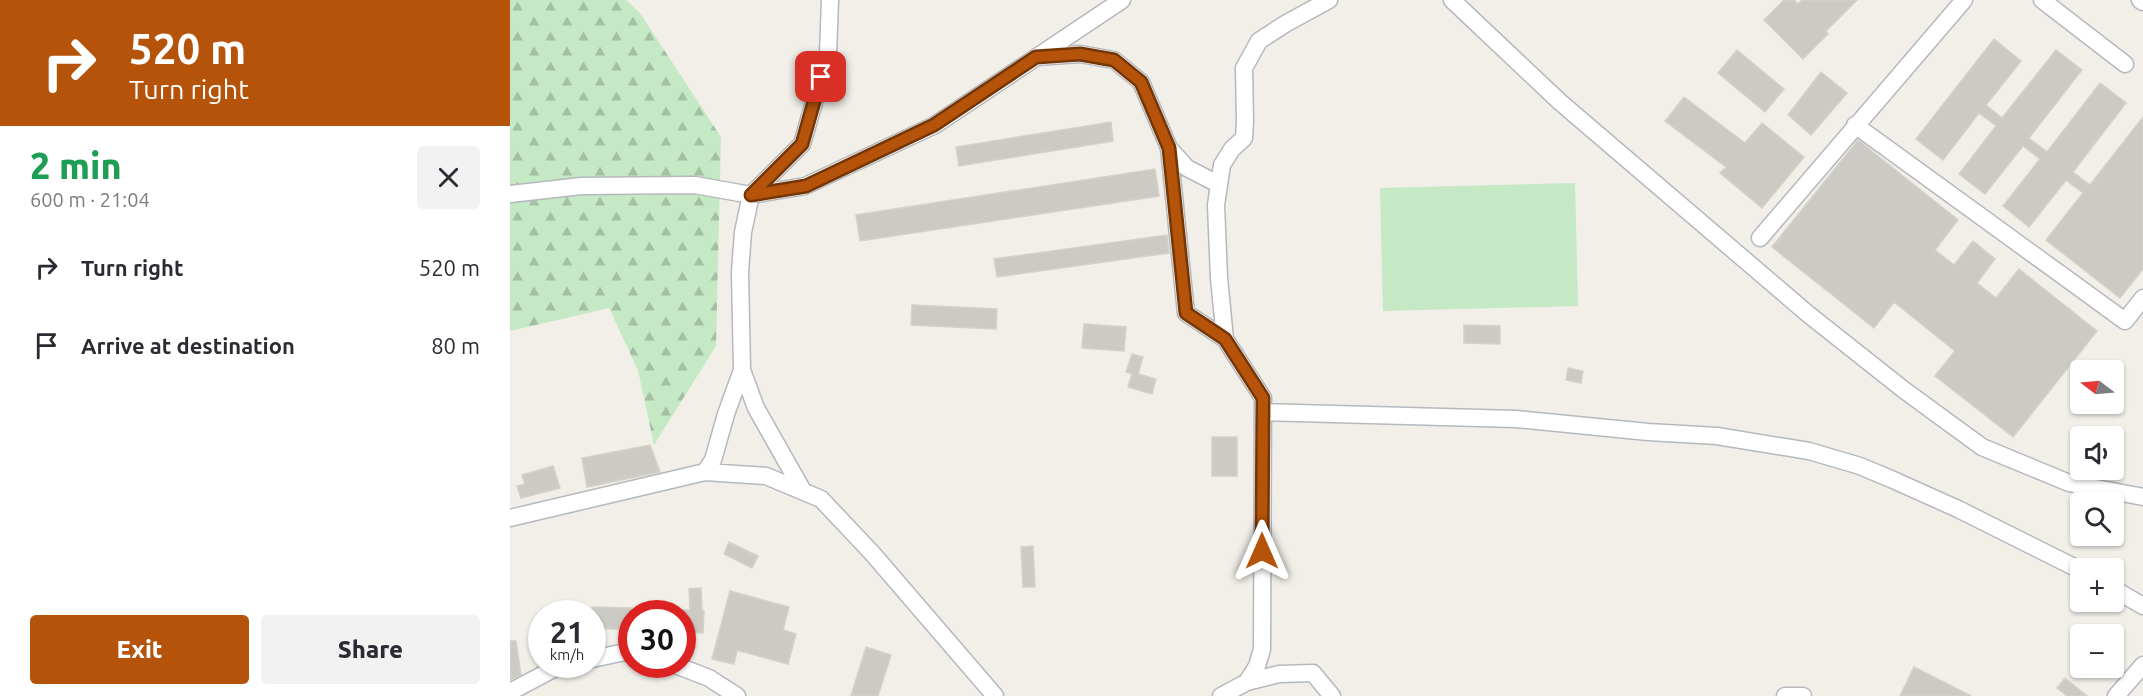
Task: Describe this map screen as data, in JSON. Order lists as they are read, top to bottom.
{
  "north": "left",
  "page": {
    "turn": ["520 m", "Turn right"],
    "heading": ["2 min", "600 m · 21:04"],
    "list": [
      {
        "name": "Turn right",
        "value": "520 m"
      },
      {
        "name": "Arrive at destination",
        "value": "80 m"
      }
    ],
    "map_buttons": ["+", "−"],
    "speed": "21 km/h",
    "limit": "30",
    "buttons": ["Exit", "Share"]
  }
}
